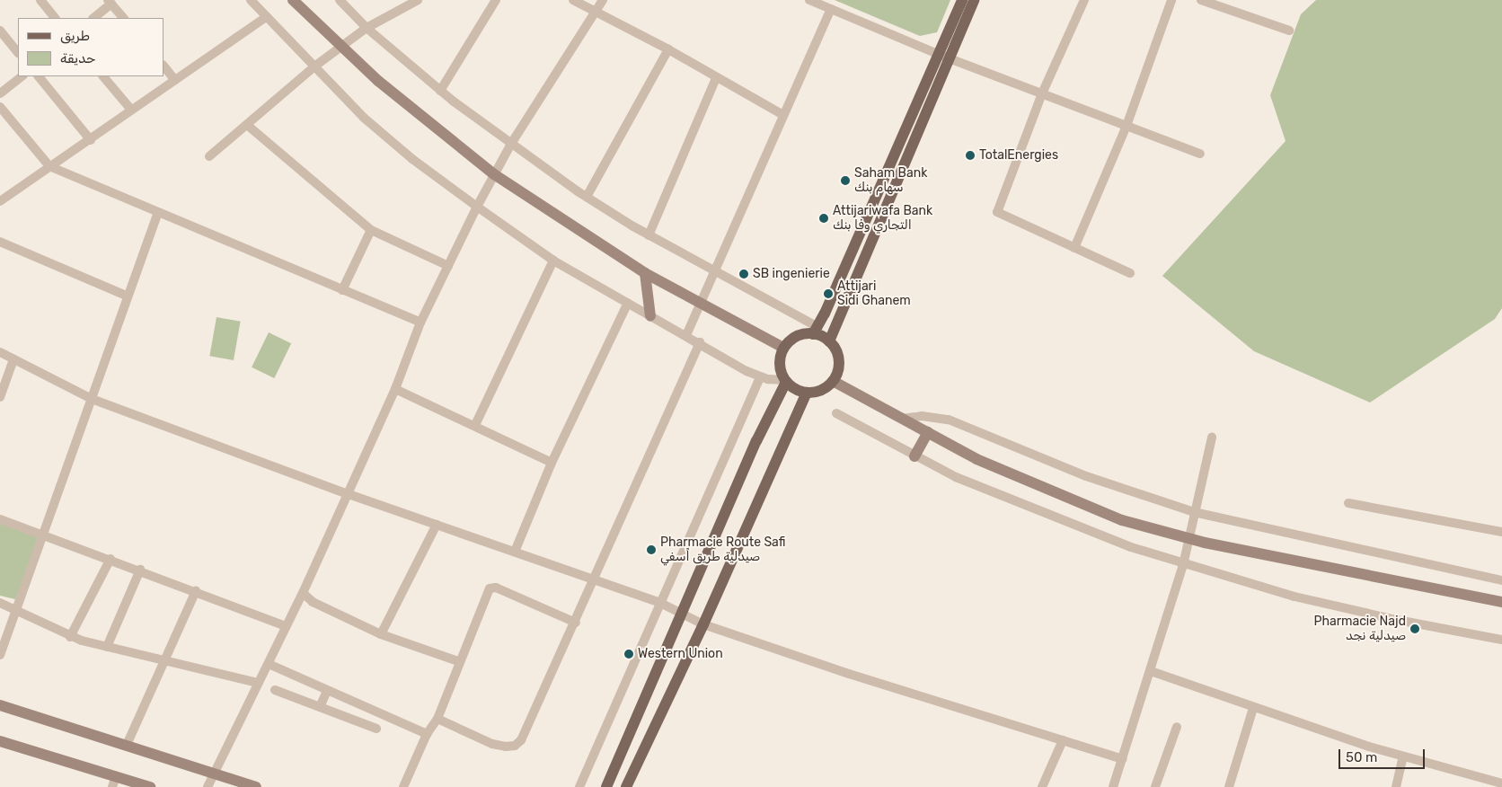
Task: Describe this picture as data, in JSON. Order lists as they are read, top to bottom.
{
  "places": [
    "TotalEnergies",
    "Saham Bank سهام بنك",
    "Attijariwafa Bank التجاري وفا بنك",
    "SB ingenierie",
    "Attijari Sidi Ghanem",
    "Pharmacie Route Safi صيدلية طريق اًسفي",
    "Pharmacie Najd صيدلية نجد",
    "Western Union"
  ],
  "legend": ["طريق", "حديقة"],
  "scale_bar": "50 m"
}
